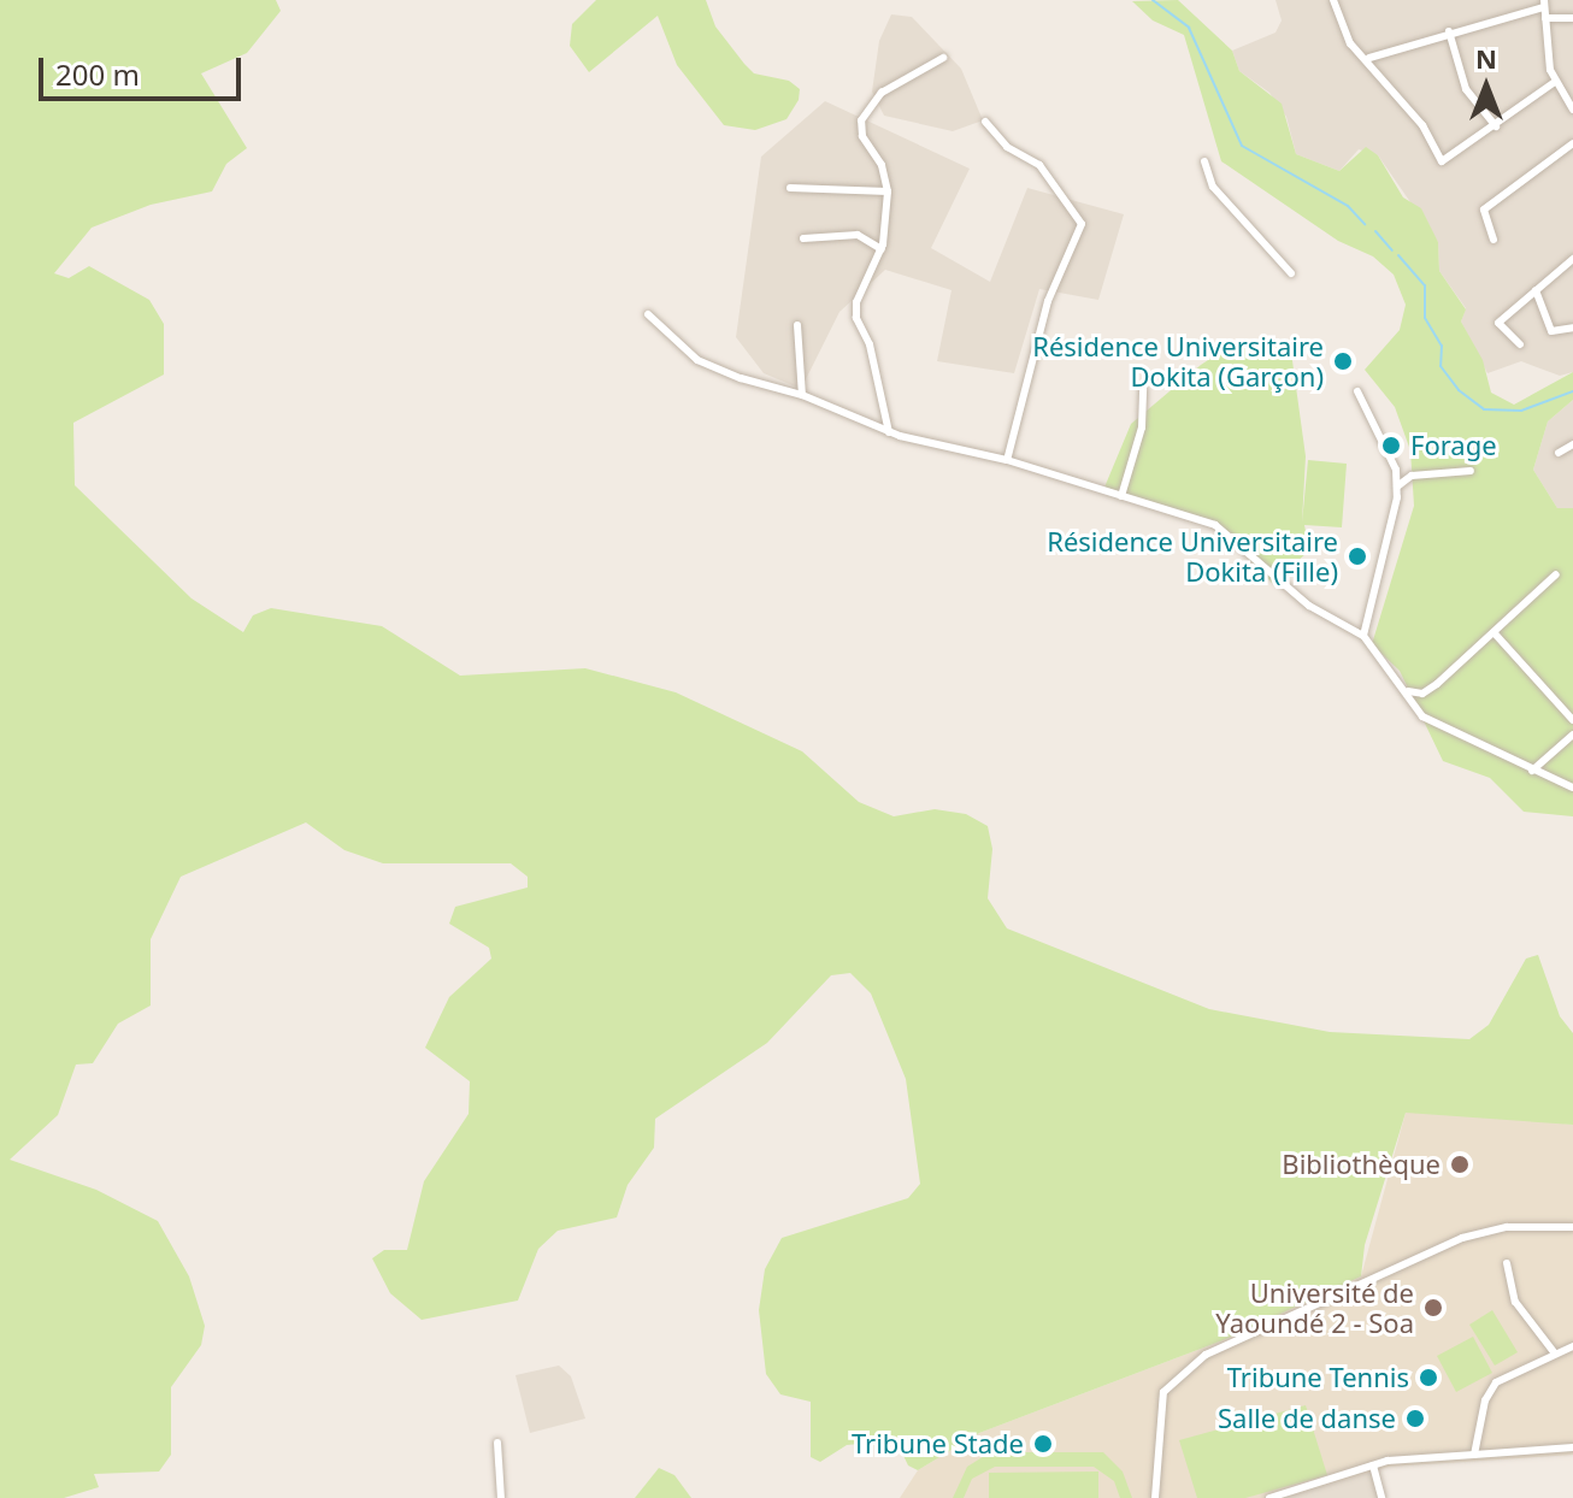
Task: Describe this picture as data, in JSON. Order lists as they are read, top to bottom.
{
  "places": [
    "Résidence Universitaire Dokita (Garçon)",
    "Forage",
    "Résidence Universitaire Dokita (Fille)",
    "Bibliothèque",
    "Université de Yaoundé 2 - Soa",
    "Tribune Tennis",
    "Salle de danse",
    "Tribune Stade"
  ],
  "scale_bar": "200 m",
  "north": "top"
}
